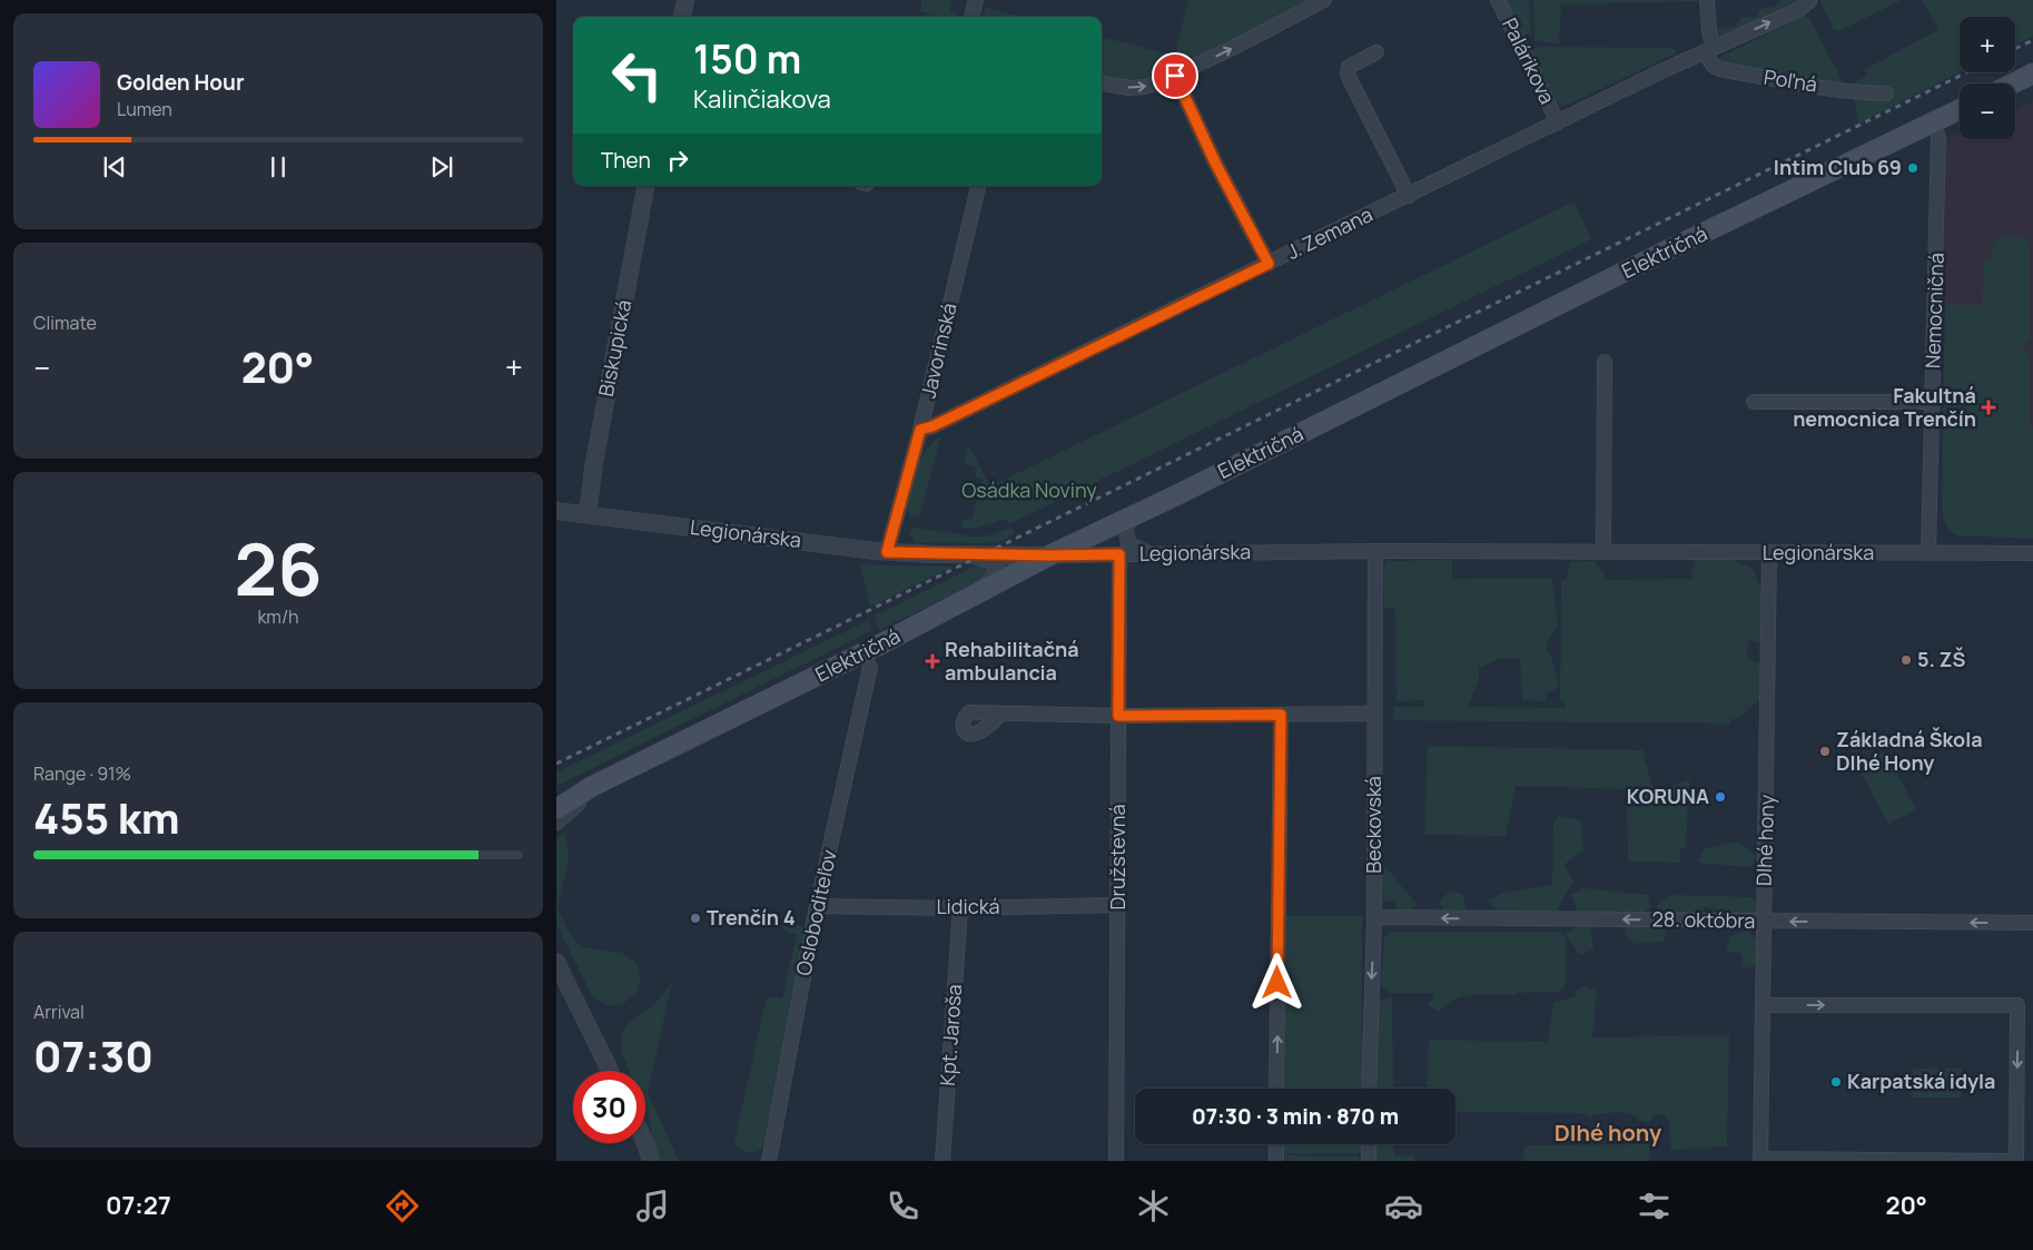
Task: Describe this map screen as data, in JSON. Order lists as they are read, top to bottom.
{
  "streets": {
    "main road": ["Električná"],
    "street": [
      "Palárikova",
      "Poľná",
      "J. Zemana",
      "Nemocničná",
      "Biskupická",
      "Javorinská",
      "Legionárska",
      "Beckovská",
      "Dlhé hony",
      "Družstevná",
      "Lidická",
      "Osloboditeľov",
      "28. októbra",
      "Kpt. Jaroša"
    ]
  },
  "crossings": [
    ["Palárikova", "J. Zemana"],
    ["Poľná", "J. Zemana"],
    ["J. Zemana", "Javorinská"],
    ["Električná", "Legionárska"],
    ["Nemocničná", "Legionárska"],
    ["Biskupická", "Legionárska"],
    ["Javorinská", "Legionárska"],
    ["Legionárska", "Beckovská"],
    ["Legionárska", "Dlhé hony"],
    ["Legionárska", "Družstevná"],
    ["Beckovská", "28. októbra"],
    ["Dlhé hony", "28. októbra"],
    ["Družstevná", "Lidická"],
    ["Lidická", "Osloboditeľov"],
    ["Lidická", "Kpt. Jaroša"]
  ],
  "one_way": ["28. októbra"],
  "districts": ["Dlhé hony"],
  "parks": ["Osádka Noviny"],
  "places": {
    "other": [
      "Intim Club 69",
      "5. ZŠ",
      "Základná Škola Dlhé Hony",
      "KORUNA",
      "Trenčín 4",
      "Karpatská idyla"
    ],
    "health": ["Fakultná nemocnica Trenčín", "Rehabilitačná ambulancia"]
  },
  "page": {
    "map_buttons": ["+", "−"],
    "turn": ["150 m", "Kalinčiakova"],
    "song": ["Golden Hour", "Lumen"],
    "then": "Then",
    "tile": [
      "Climate",
      ["26", "km/h"],
      ["Range · 91%", "455 km"],
      ["Arrival", "07:30"]
    ],
    "heat": ["−", "20°", "+"],
    "limit": "30",
    "trip": "07:30 · 3 min · 870 m",
    "tabs": ["07:27", "20°"]
  }
}
